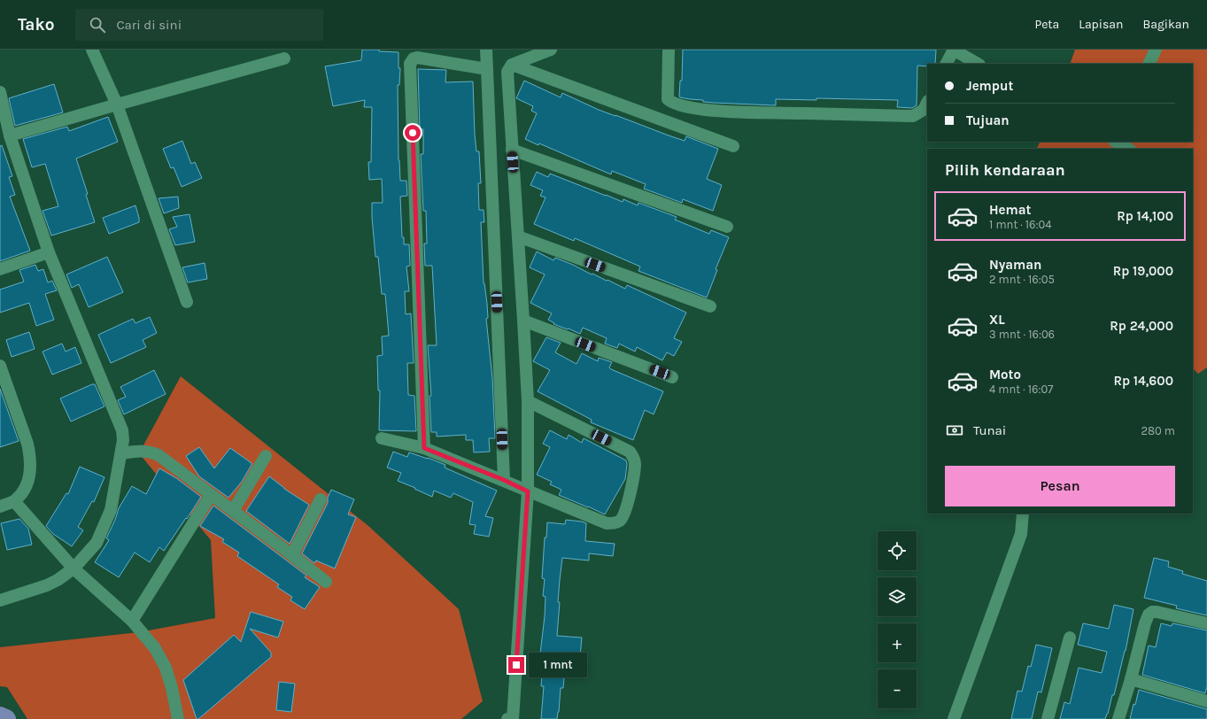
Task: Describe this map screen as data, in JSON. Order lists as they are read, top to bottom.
{
  "page": {
    "header": "Tako",
    "search": "Cari di sini",
    "nav": ["Peta", "Lapisan", "Bagikan"],
    "banner": ["Jemput", "Tujuan"],
    "heading": "Pilih kendaraan",
    "list": [
      {
        "name": "Hemat",
        "note": "1 mnt · 16:04",
        "value": "Rp 14,100"
      },
      {
        "name": "Nyaman",
        "note": "2 mnt · 16:05",
        "value": "Rp 19,000"
      },
      {
        "name": "XL",
        "note": "3 mnt · 16:06",
        "value": "Rp 24,000"
      },
      {
        "name": "Moto",
        "note": "4 mnt · 16:07",
        "value": "Rp 14,600"
      }
    ],
    "pay": ["Tunai", "280 m"],
    "buttons": "Pesan",
    "map_buttons": ["+", "−"],
    "bubble": "1 mnt"
  }
}
